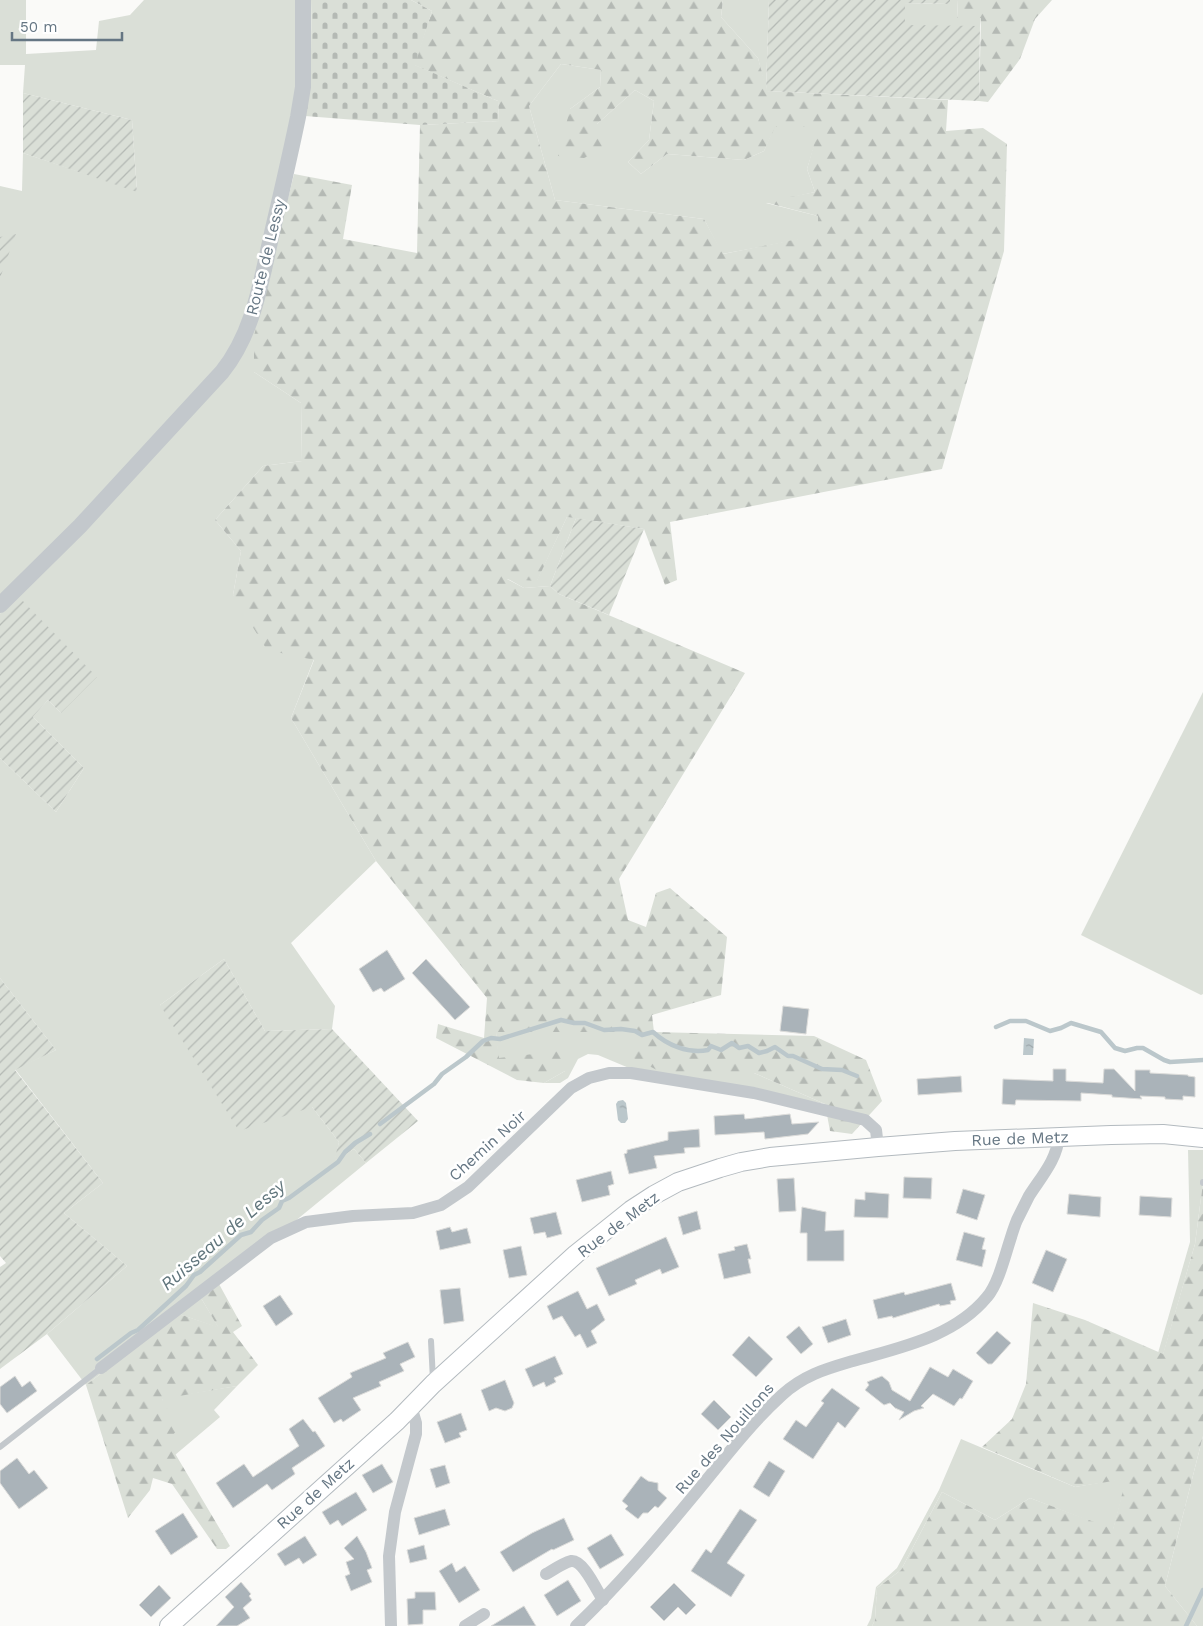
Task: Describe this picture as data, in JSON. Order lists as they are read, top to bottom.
{
  "streets": {
    "main road": ["Rue de Metz"],
    "street": ["Route de Lessy", "Chemin Noir", "Rue des Nouillons"]
  },
  "crossings": [
    ["Rue de Metz", "Chemin Noir"],
    ["Rue de Metz", "Rue des Nouillons"]
  ],
  "water": ["Ruisseau de Lessy"],
  "scale_bar": "50 m"
}
